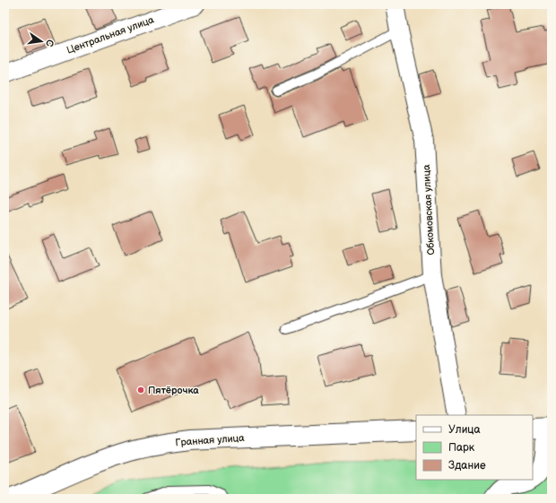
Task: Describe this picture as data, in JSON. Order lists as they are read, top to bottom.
{
  "streets": {
    "street": ["Центральная улица", "Обкомовская улица", "Гранная улица"]
  },
  "places": ["Пятёрочка"],
  "legend": ["Улица", "Парк", "Здание"],
  "north": "right"
}
